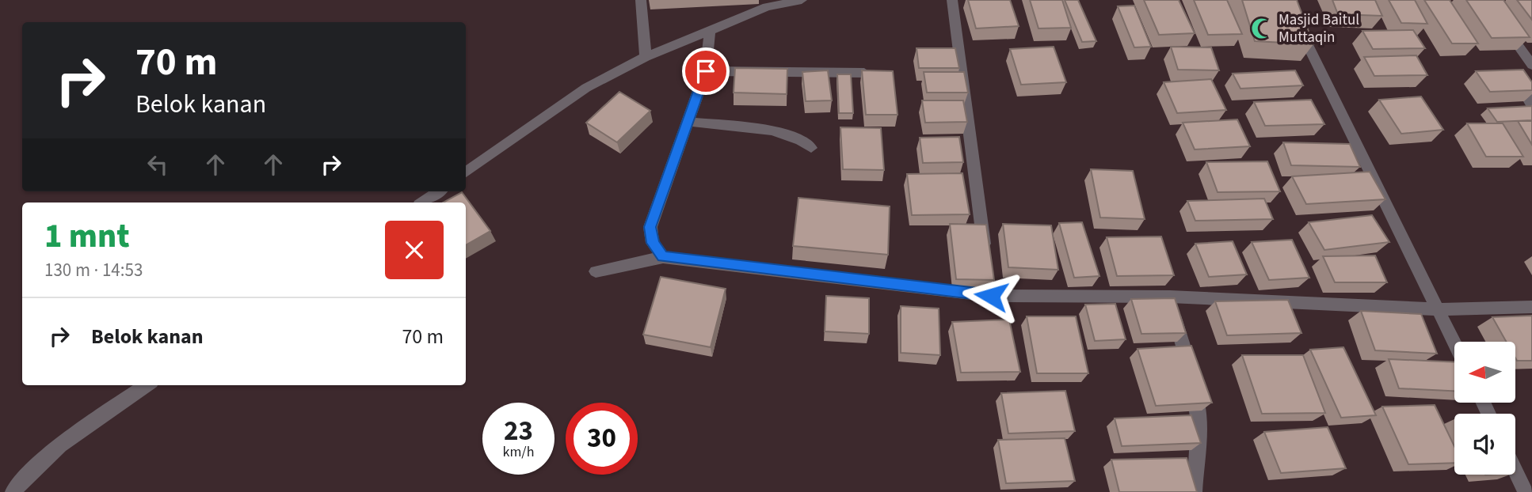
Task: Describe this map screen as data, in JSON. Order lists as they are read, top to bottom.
{
  "places": {
    "mosque": ["Masjid Baitul Muttaqin"]
  },
  "north": "left",
  "page": {
    "turn": ["70 m", "Belok kanan"],
    "heading": ["1 mnt", "130 m · 14:53"],
    "list": [
      {
        "name": "Belok kanan",
        "value": "70 m"
      }
    ],
    "speed": "23 km/h",
    "limit": "30"
  }
}
